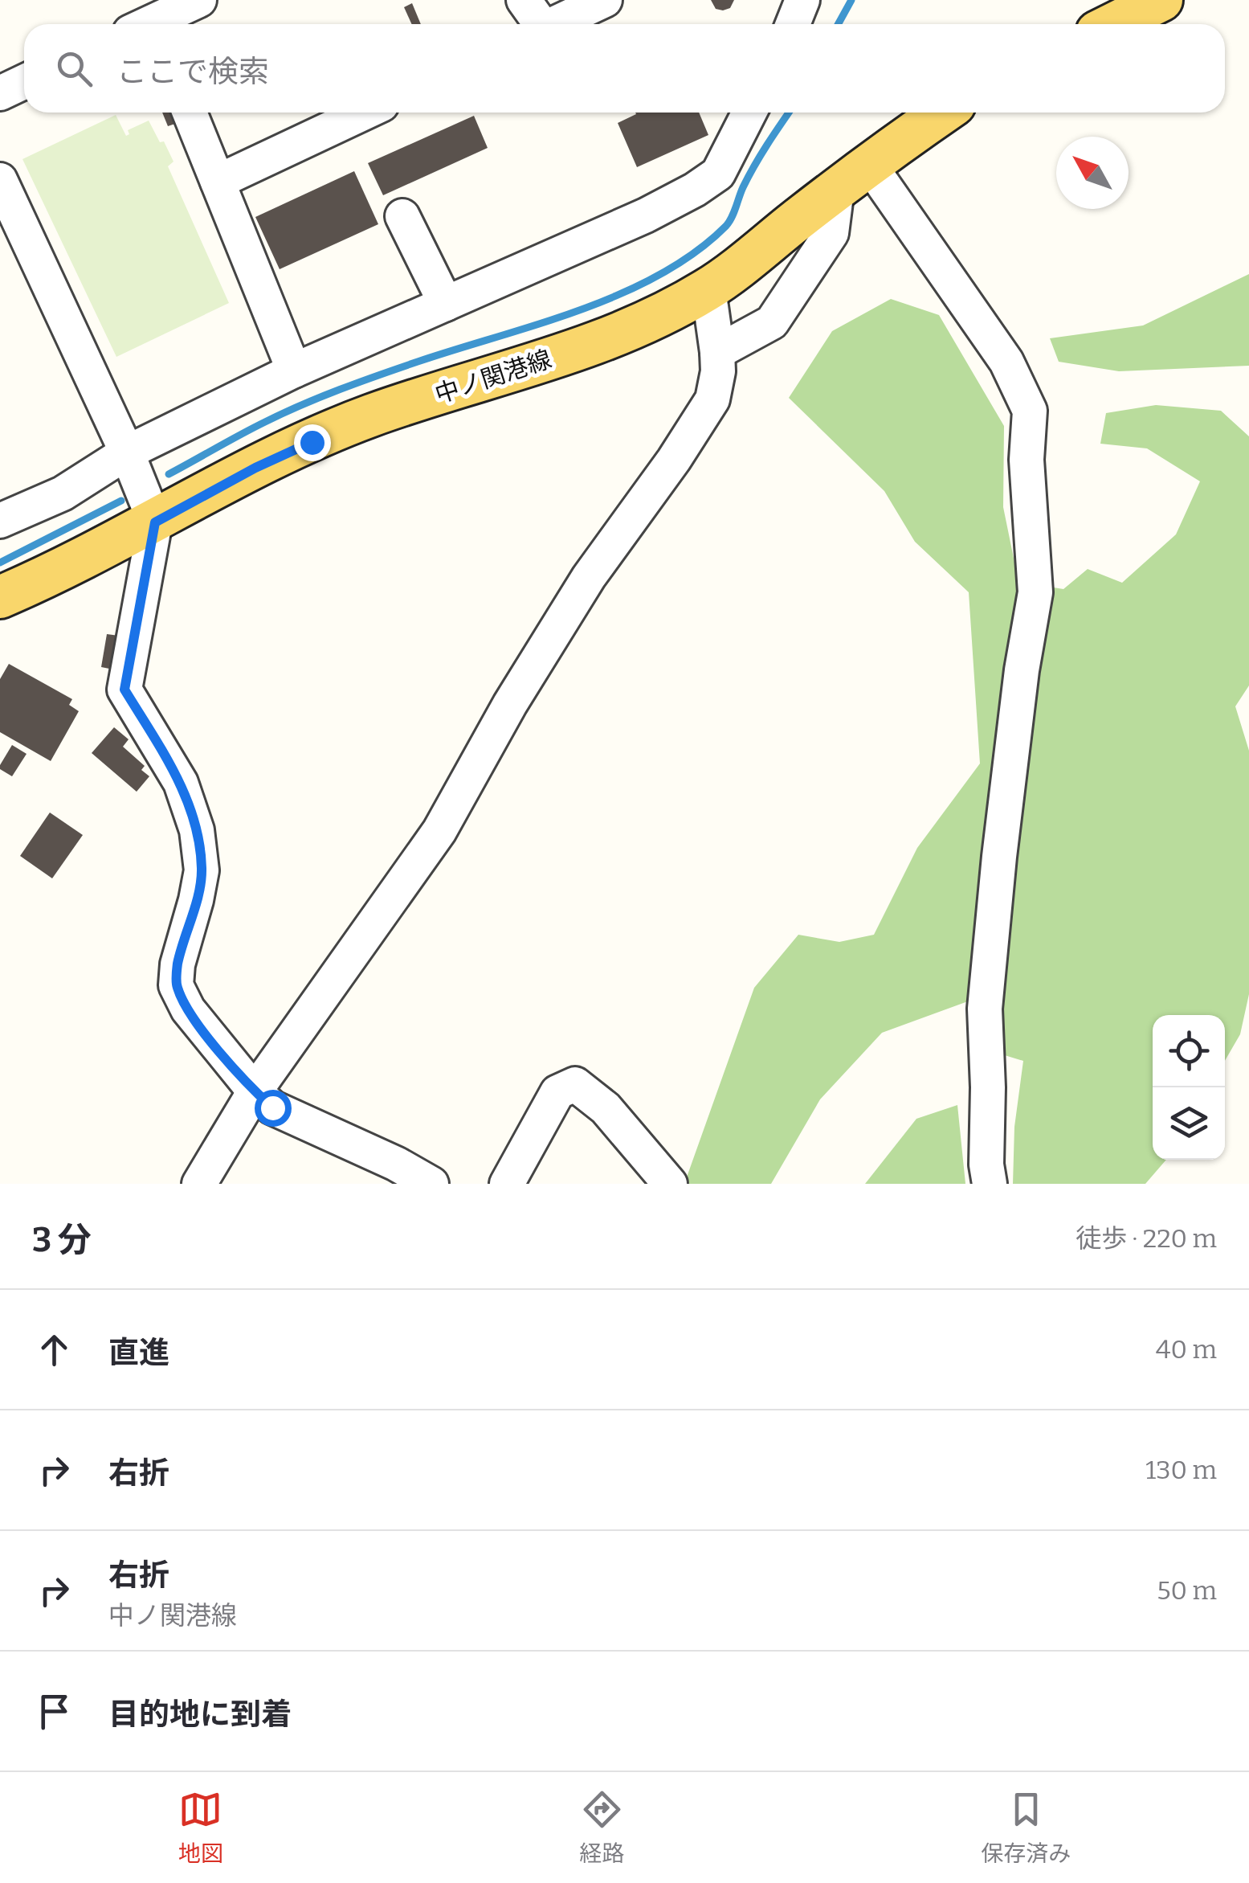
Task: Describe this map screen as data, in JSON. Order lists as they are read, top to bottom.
{
  "streets": {
    "main road": ["中ノ関港線"]
  },
  "north": "top left",
  "page": {
    "search": "ここで検索",
    "heading": ["3 分", "徒歩 · 220 m"],
    "list": [
      ["直進", "40 m"],
      ["右折", "130 m"],
      ["右折", "中ノ関港線", "50 m"],
      "目的地に到着"
    ],
    "nav": ["地図", "経路", "保存済み"]
  }
}
